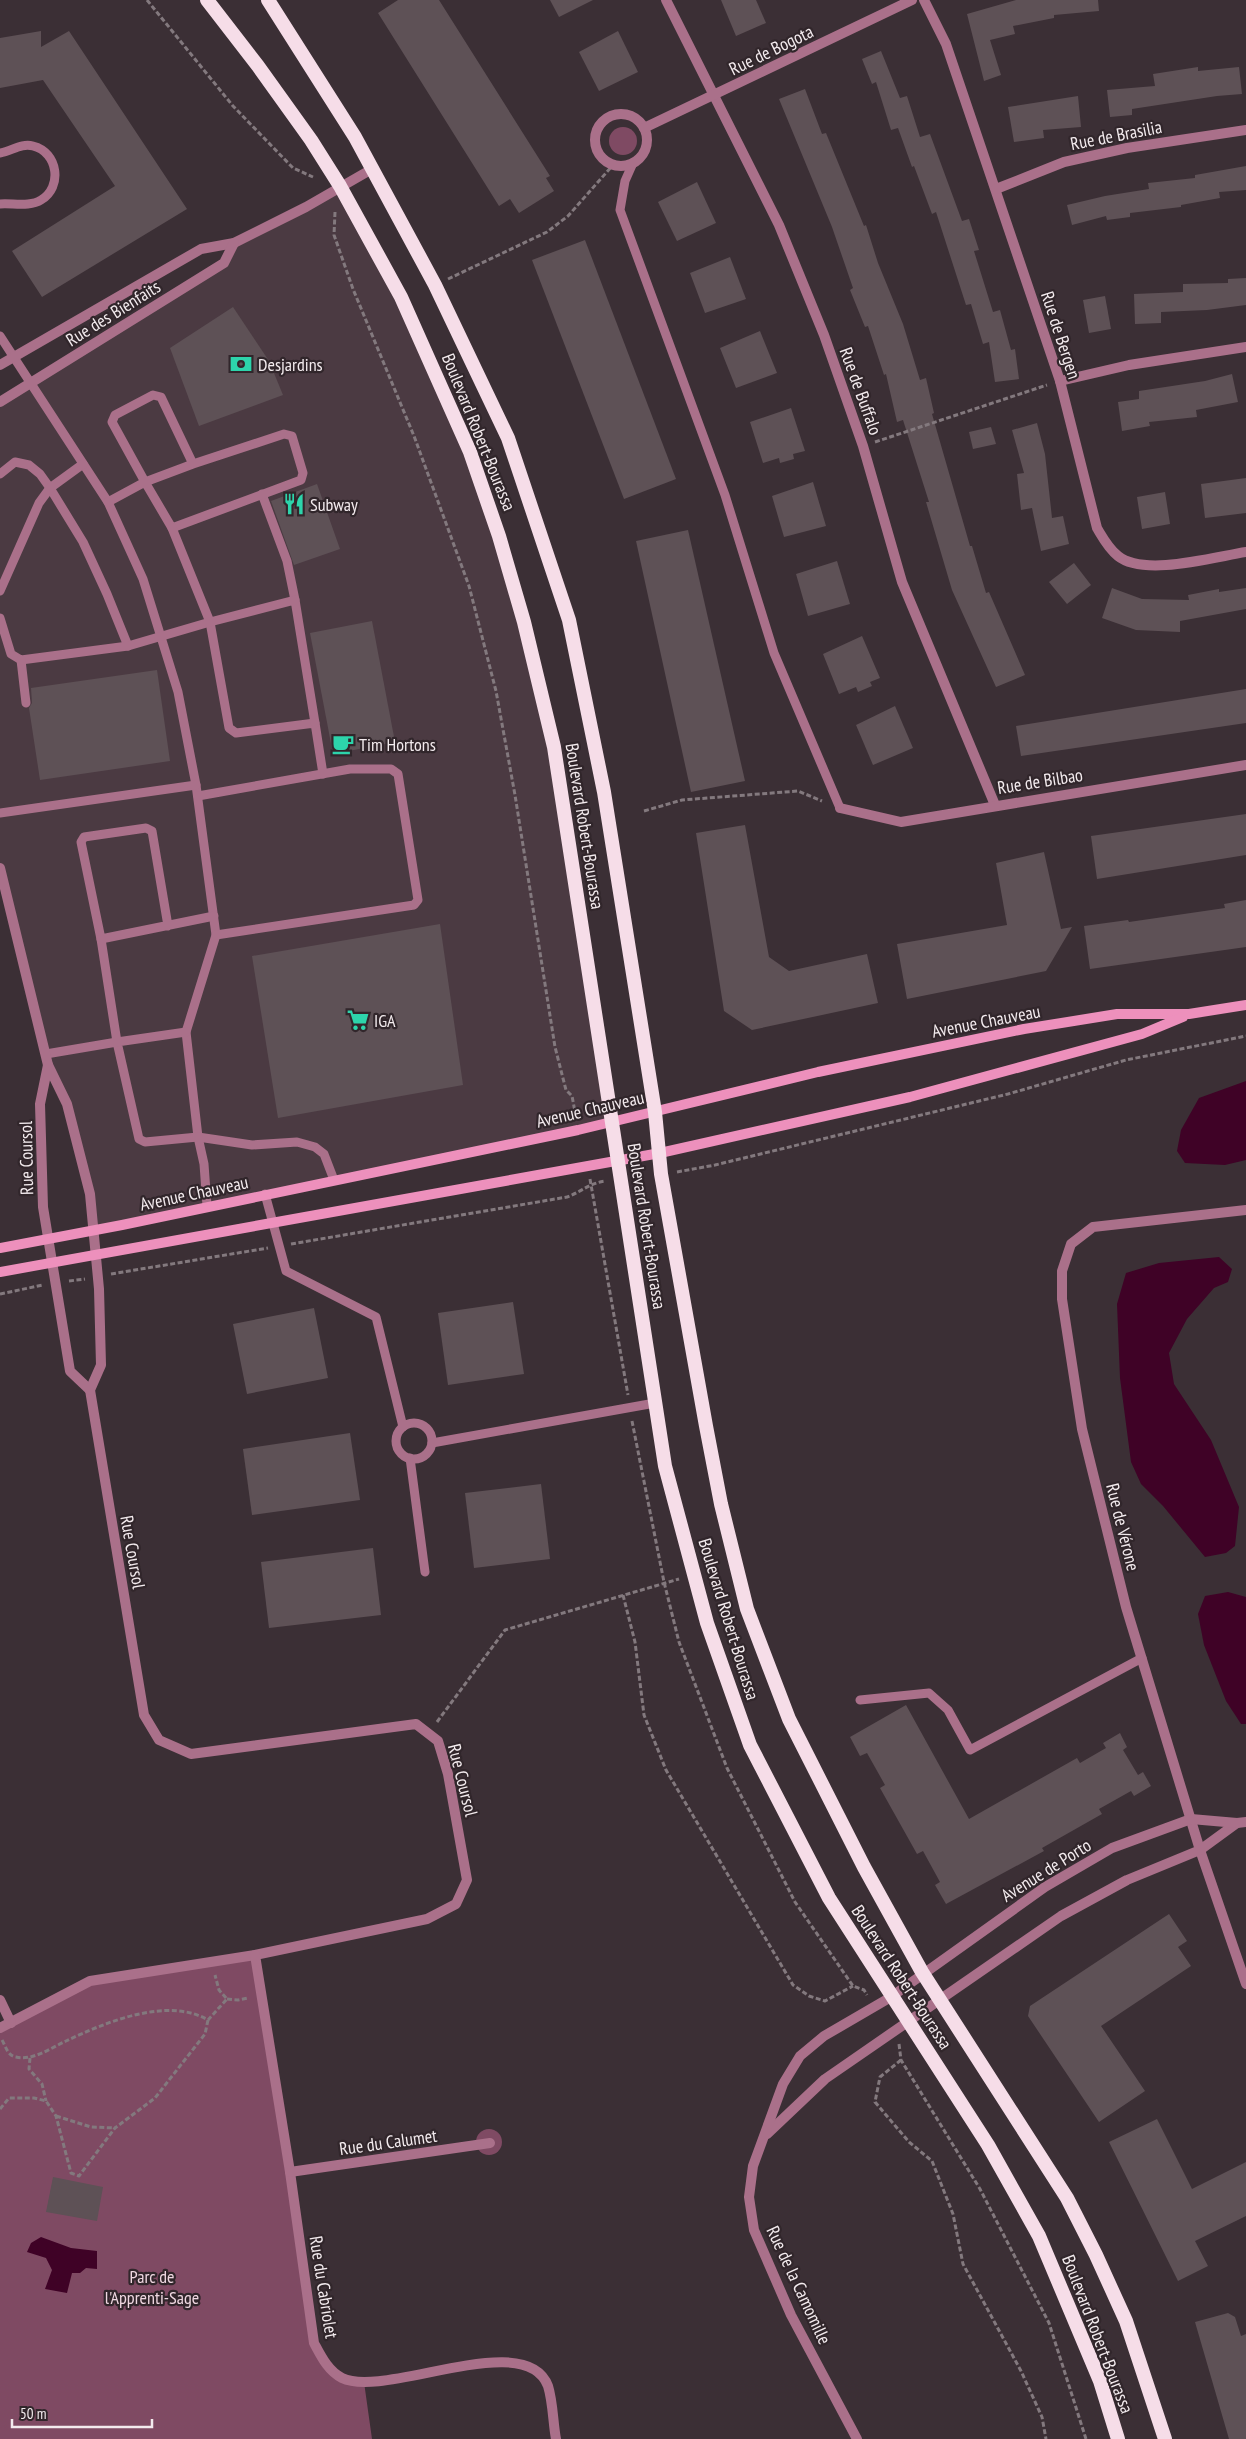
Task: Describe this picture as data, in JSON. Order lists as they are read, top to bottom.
{
  "streets": {
    "highway": ["Boulevard Robert-Bourassa"],
    "main road": ["Avenue Chauveau"],
    "street": [
      "Rue de Bogota",
      "Rue de Brasilia",
      "Rue des Bienfaits",
      "Rue de Bergen",
      "Rue de Buffalo",
      "Rue de Bilbao",
      "Rue Coursol",
      "Rue de Vérone",
      "Avenue de Porto",
      "Rue du Calumet",
      "Rue de la Camomille",
      "Rue du Cabriolet"
    ]
  },
  "crossings": [
    ["Rue de Bogota", "Rue de Buffalo"],
    ["Rue de Brasilia", "Rue de Bergen"],
    ["Rue des Bienfaits", "Boulevard Robert-Bourassa"],
    ["Rue de Buffalo", "Rue de Bilbao"],
    ["Boulevard Robert-Bourassa", "Avenue Chauveau"],
    ["Boulevard Robert-Bourassa", "Avenue de Porto"],
    ["Boulevard Robert-Bourassa", "Rue de la Camomille"],
    ["Avenue Chauveau", "Rue Coursol"],
    ["Rue Coursol", "Rue du Cabriolet"],
    ["Rue de Vérone", "Avenue de Porto"],
    ["Avenue de Porto", "Rue de la Camomille"],
    ["Rue du Calumet", "Rue du Cabriolet"]
  ],
  "parks": ["Parc de l'Apprenti-Sage"],
  "places": {
    "bank": ["Desjardins"],
    "restaurant": ["Subway"],
    "cafe": ["Tim Hortons"],
    "supermarket": ["IGA"]
  },
  "scale_bar": "50 m"
}
